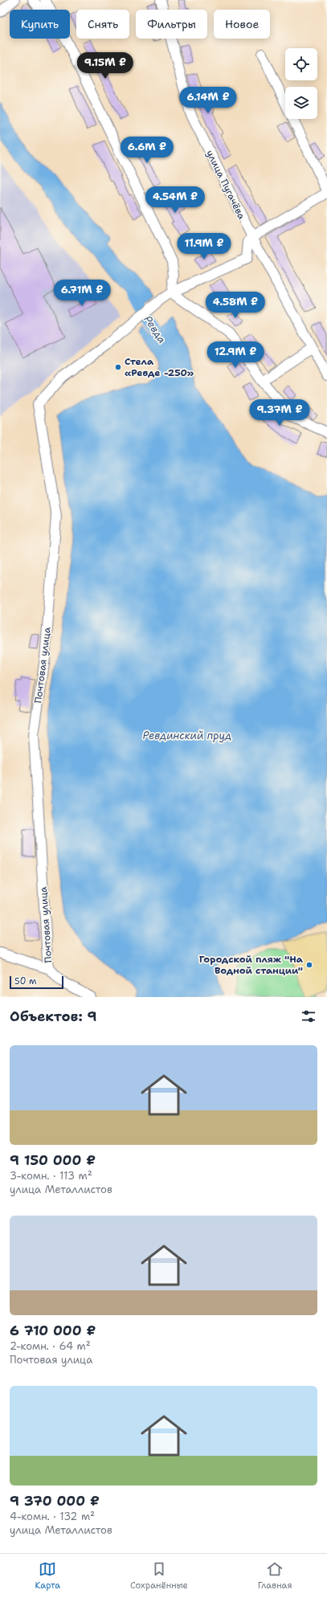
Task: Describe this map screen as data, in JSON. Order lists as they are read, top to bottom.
{
  "streets": {
    "street": ["улица Пугачёва", "Почтовая улица"]
  },
  "water": ["Ревда", "Ревдинский пруд"],
  "places": ["Стела «Ревде -250»", "Городской пляж \"На Водной станции\""],
  "scale_bar": "50 m",
  "page": {
    "chip": [
      "Купить",
      "Снять",
      "Фильтры",
      "Новое"
    ],
    "price": [
      "9.15M ₽",
      "6.14M ₽",
      "6.6M ₽",
      "4.54M ₽",
      "11.9M ₽",
      "6.71M ₽",
      "4.58M ₽",
      "12.9M ₽",
      "9.37M ₽"
    ],
    "scale": "50 m",
    "heading": "Объектов: 9",
    "list": [
      {
        "name": "9 150 000 ₽",
        "note": "3-комн. · 113 m² · улица Металлистов"
      },
      {
        "name": "6 710 000 ₽",
        "note": "2-комн. · 64 m² · Почтовая улица"
      },
      {
        "name": "9 370 000 ₽",
        "note": "4-комн. · 132 m² · улица Металлистов"
      }
    ],
    "tabs": ["Карта", "Сохранённые", "Главная"]
  }
}
